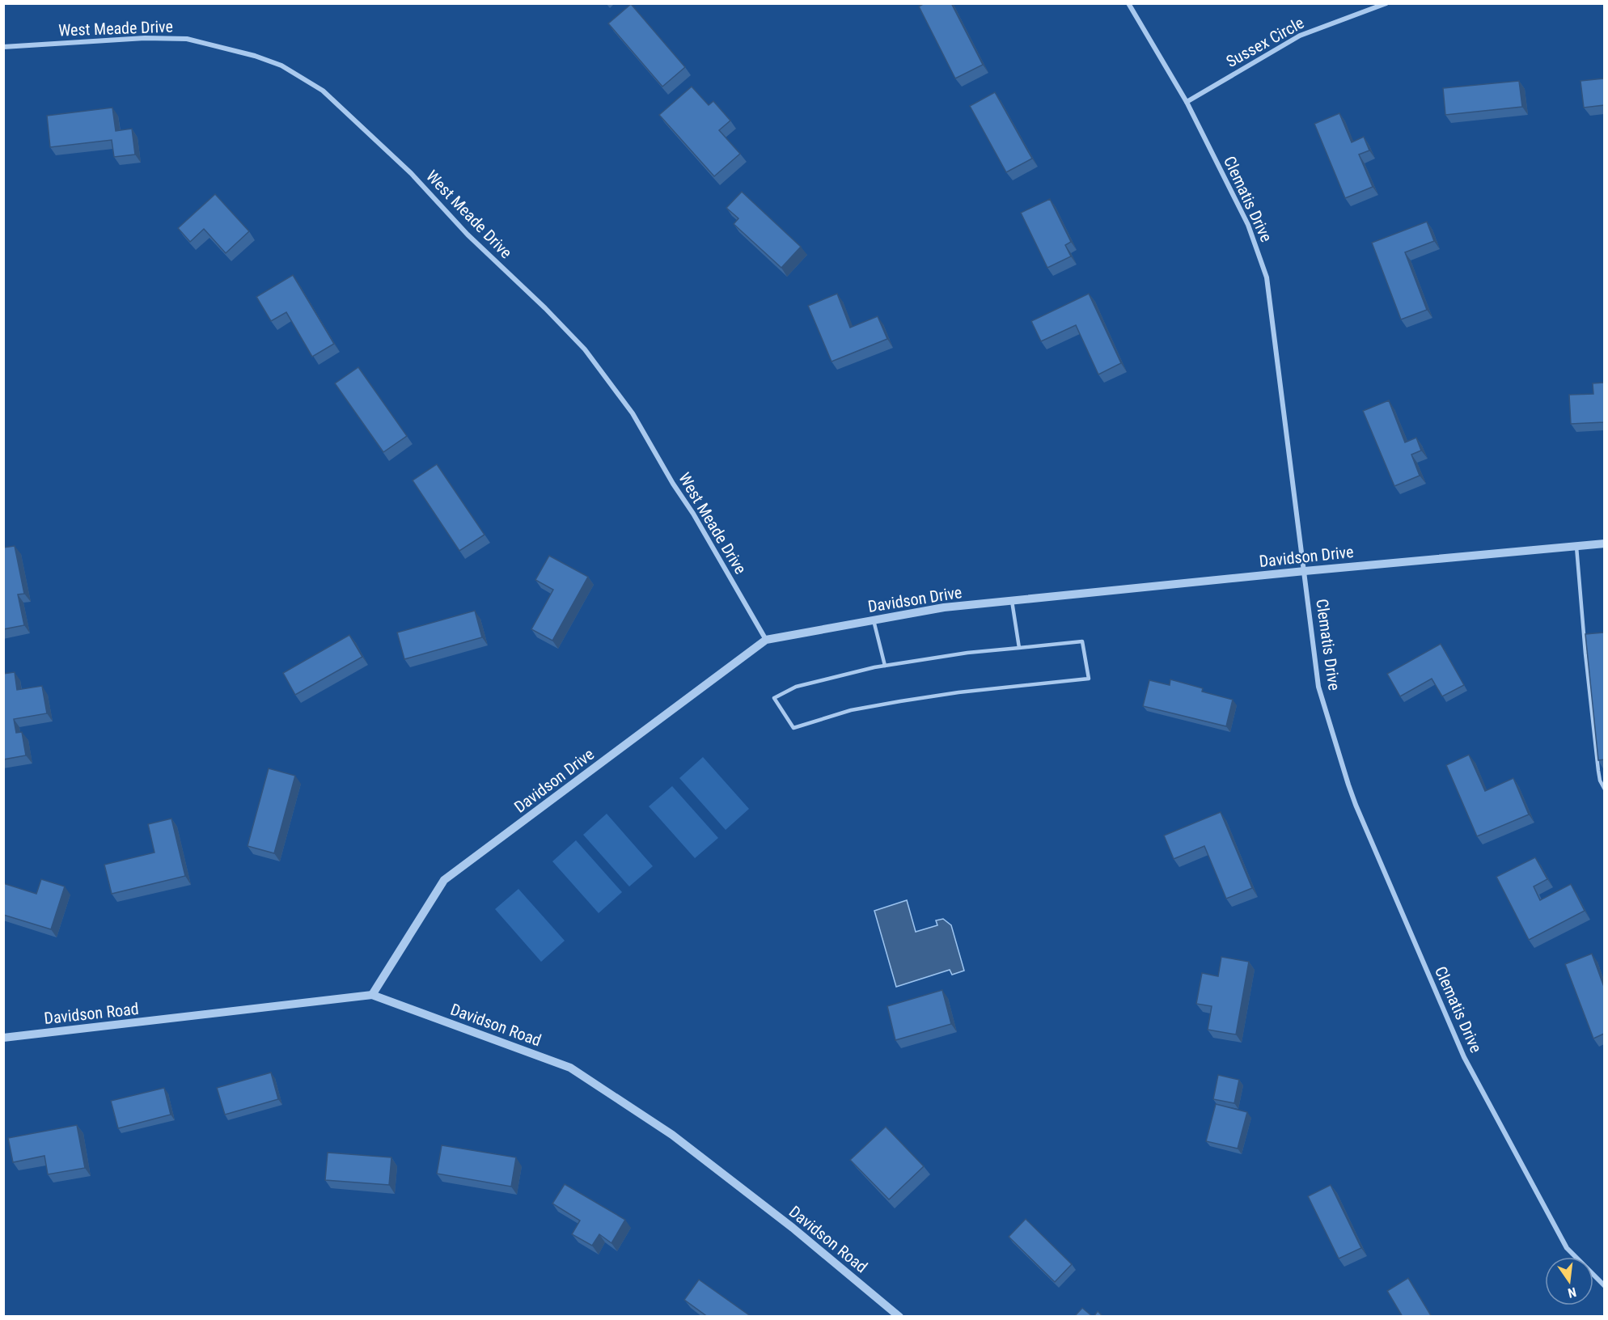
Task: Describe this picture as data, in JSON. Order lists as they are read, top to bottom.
{
  "streets": {
    "street": [
      "West Meade Drive",
      "Sussex Circle",
      "Clematis Drive",
      "Davidson Drive",
      "Davidson Road"
    ]
  },
  "crossings": [
    ["West Meade Drive", "Davidson Drive"],
    ["Sussex Circle", "Clematis Drive"],
    ["Clematis Drive", "Davidson Drive"],
    ["Davidson Drive", "Davidson Road"]
  ],
  "north": "bottom"
}
